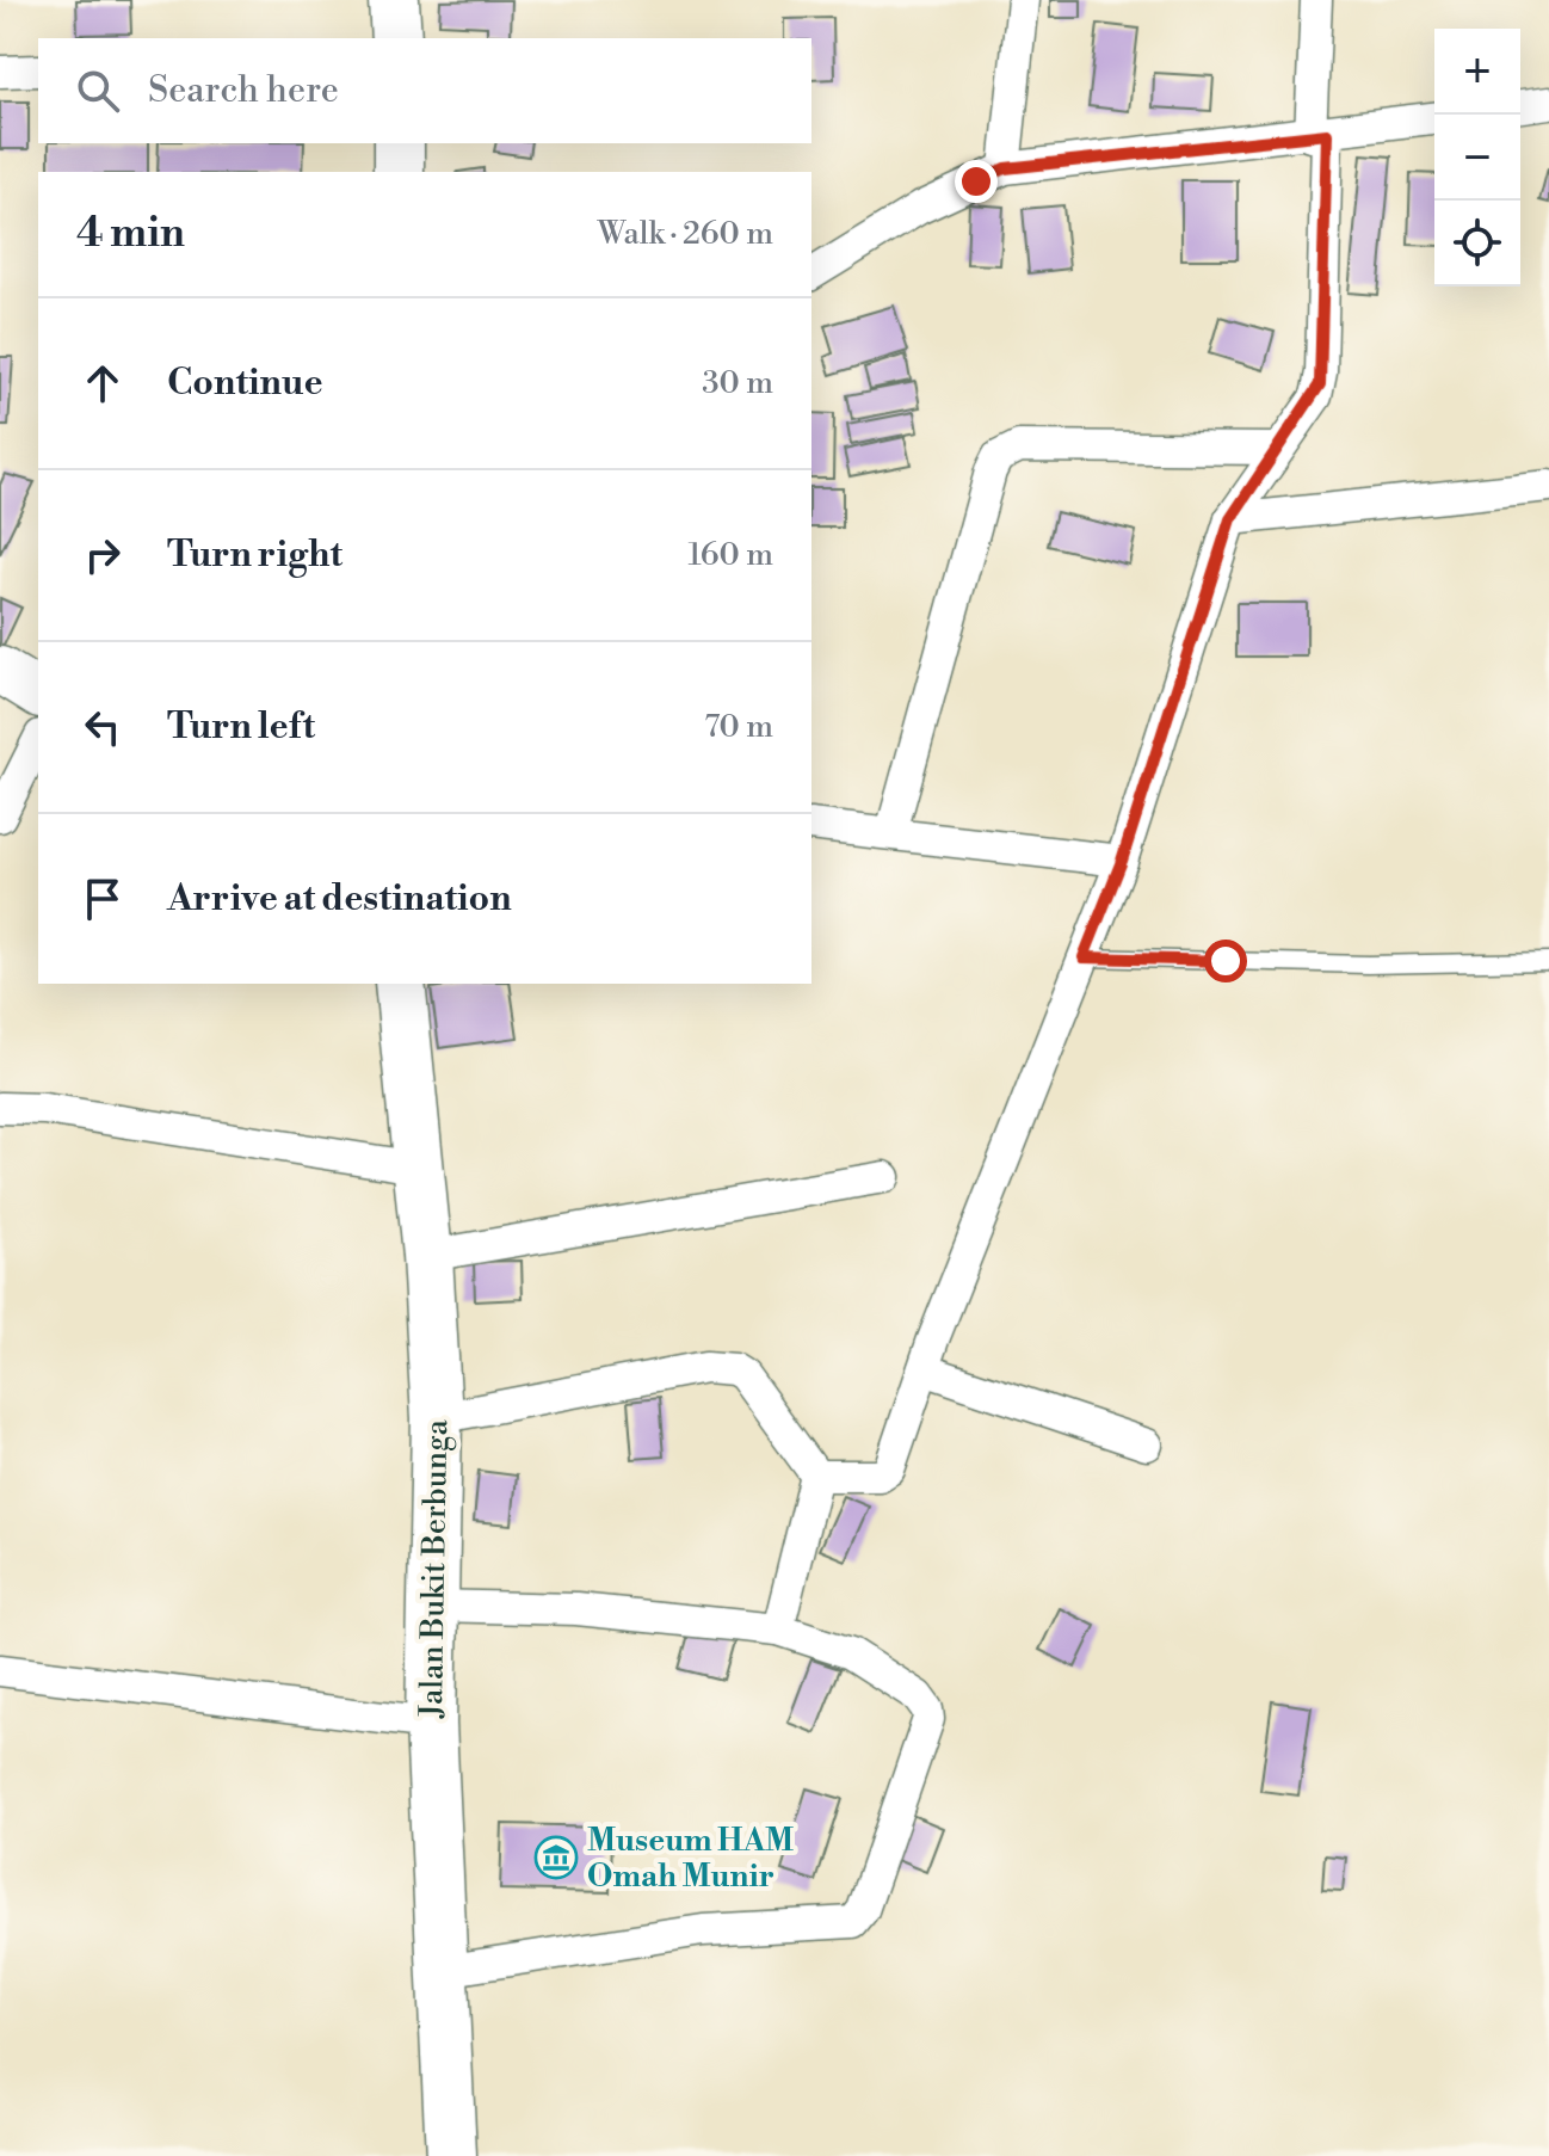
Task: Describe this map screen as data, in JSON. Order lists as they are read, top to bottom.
{
  "streets": {
    "main road": ["Jalan Bukit Berbunga"]
  },
  "places": {
    "museum": ["Museum HAM Omah Munir"]
  },
  "page": {
    "map_buttons": ["+", "−"],
    "search": "Search here",
    "heading": ["4 min", "Walk · 260 m"],
    "list": [
      ["Continue", "30 m"],
      ["Turn right", "160 m"],
      ["Turn left", "70 m"],
      "Arrive at destination"
    ]
  }
}
